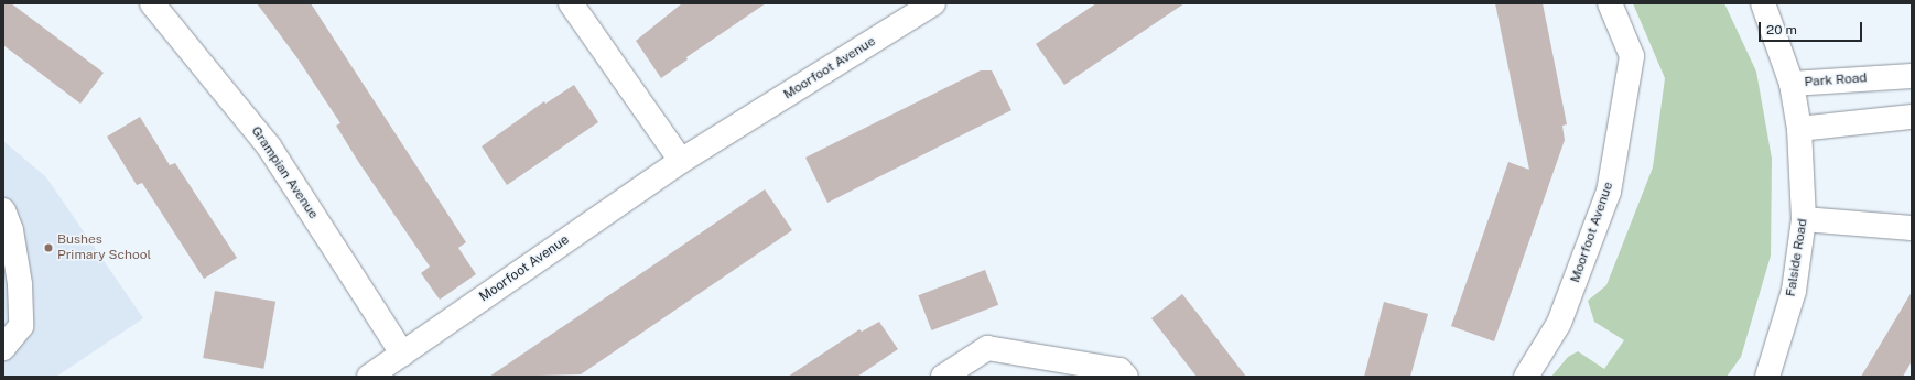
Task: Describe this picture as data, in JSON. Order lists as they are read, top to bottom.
{
  "streets": {
    "street": [
      "Moorfoot Avenue",
      "Park Road",
      "Grampian Avenue",
      "Falside Road"
    ]
  },
  "crossings": [
    ["Moorfoot Avenue", "Grampian Avenue"],
    ["Park Road", "Falside Road"]
  ],
  "places": ["Bushes Primary School"],
  "scale_bar": "20 m"
}
